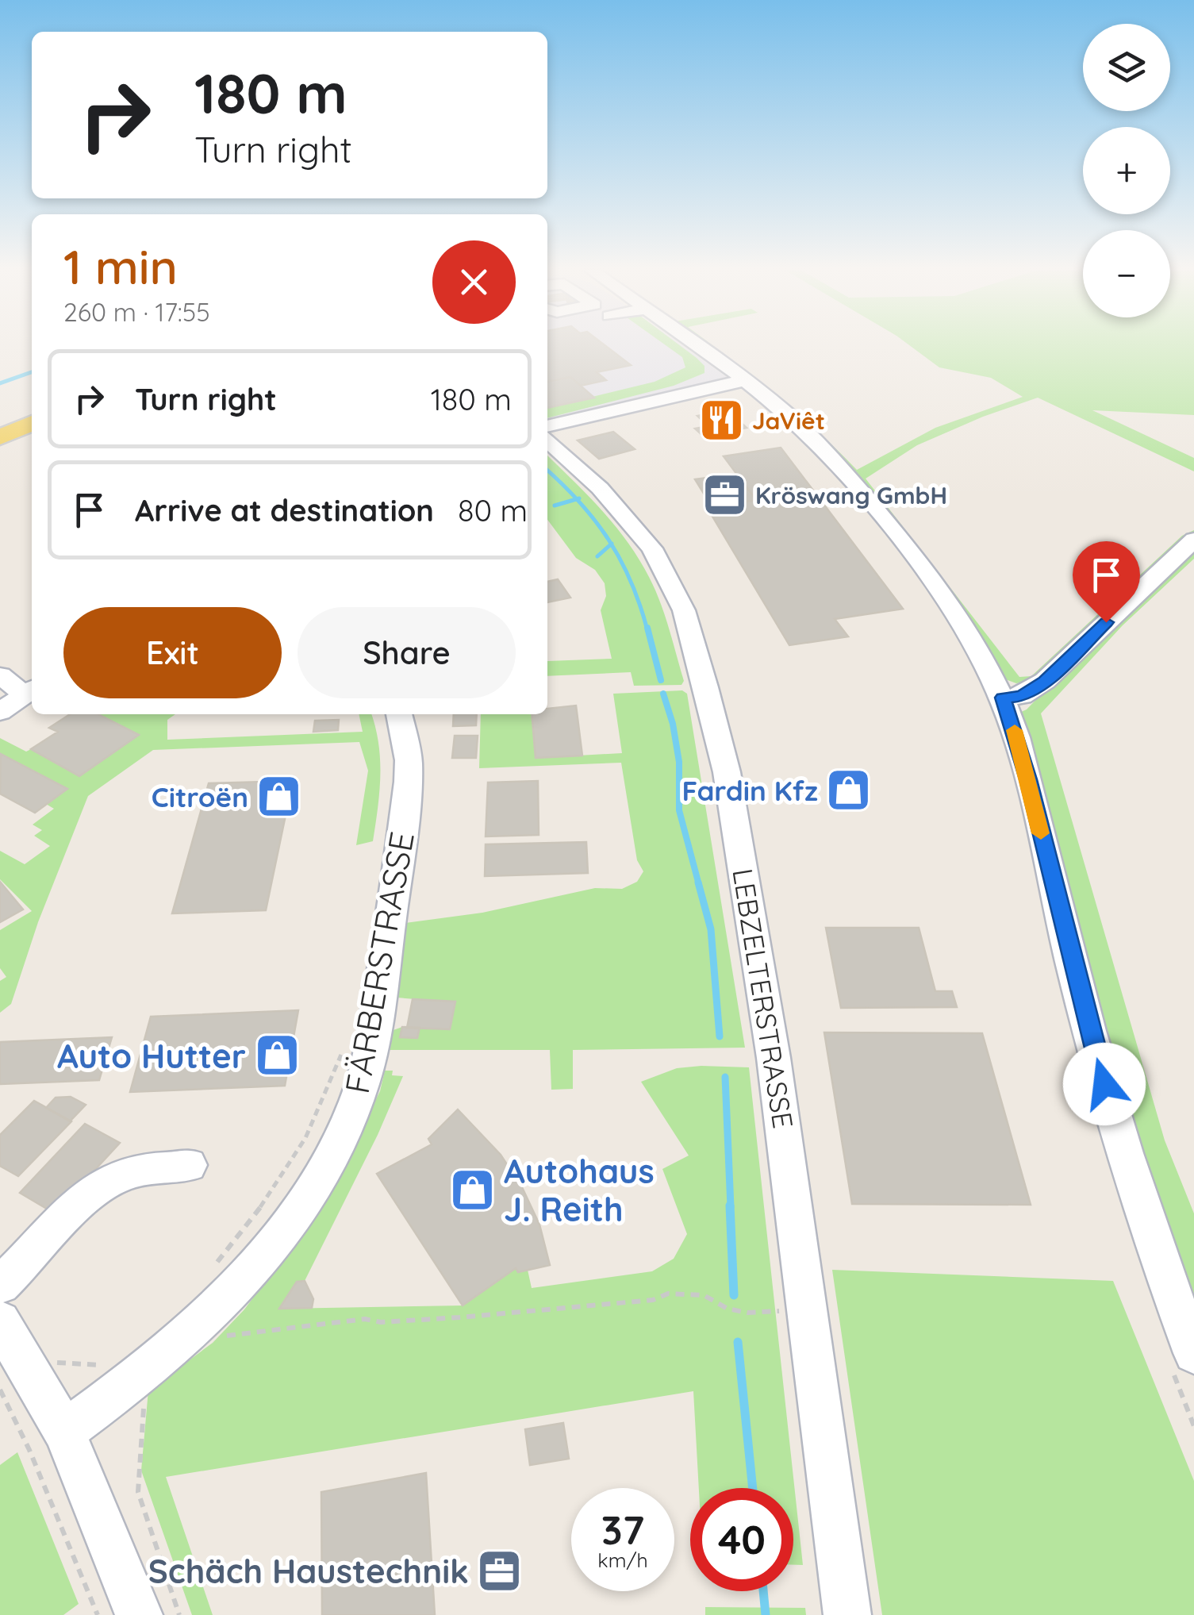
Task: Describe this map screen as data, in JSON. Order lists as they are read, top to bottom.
{
  "streets": {
    "street": ["FÄRBERSTRASSE", "LEBZELTERSTRASSE"]
  },
  "places": {
    "restaurant": ["JaViêt"],
    "office": ["Kröswang GmbH", "Schäch Haustechnik"],
    "shop": [
      "Fardin Kfz",
      "Citroën",
      "Auto Hutter",
      "Autohaus J. Reith"
    ]
  },
  "page": {
    "map_buttons": ["+", "−"],
    "turn": ["180 m", "Turn right"],
    "heading": ["1 min", "260 m · 17:55"],
    "list": [
      {
        "name": "Turn right",
        "value": "180 m"
      },
      {
        "name": "Arrive at destination",
        "value": "80 m"
      }
    ],
    "buttons": ["Exit", "Share"],
    "speed": "37 km/h",
    "limit": "40"
  }
}
